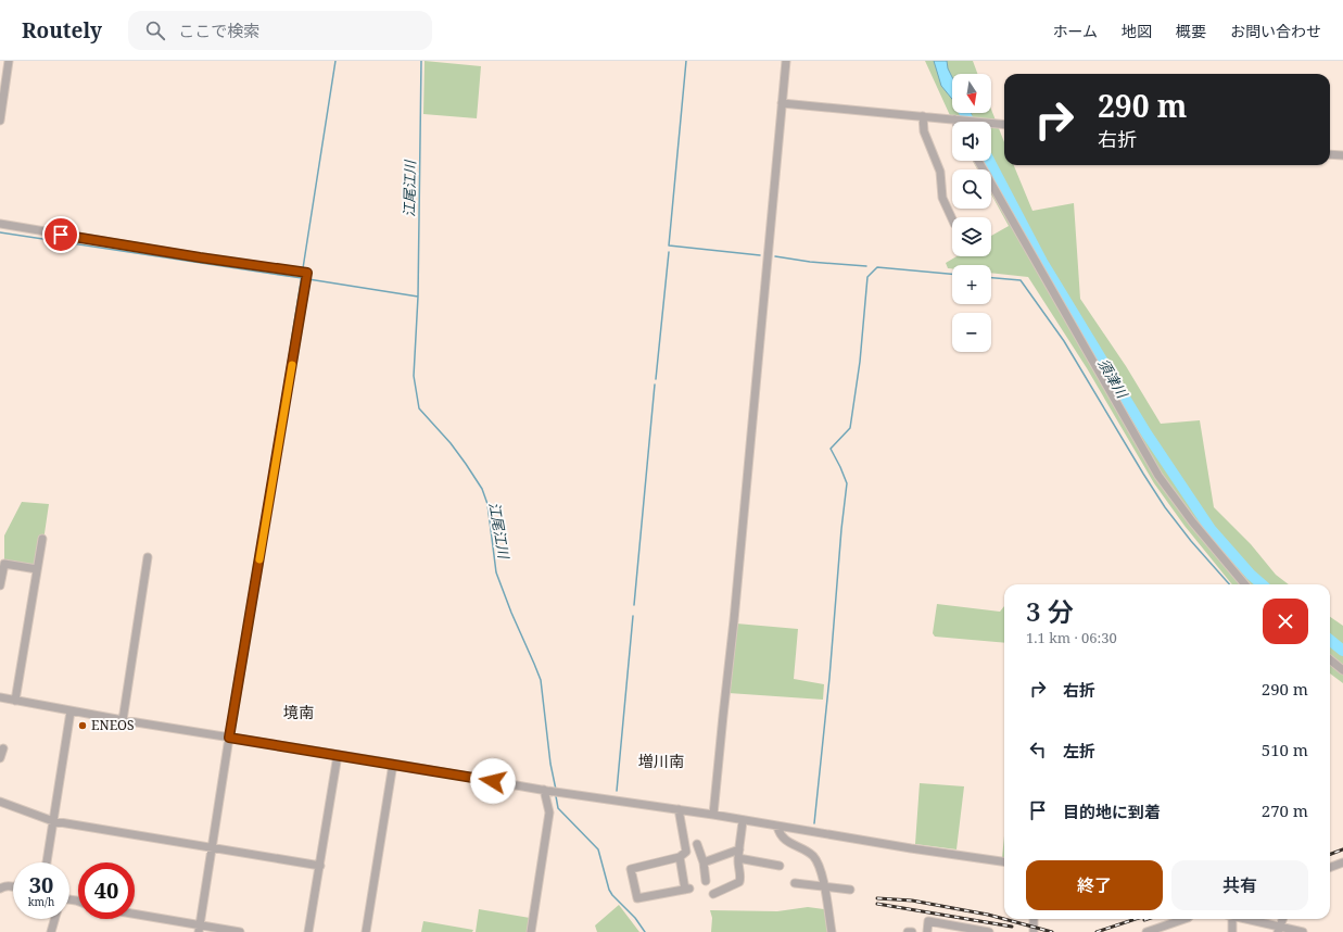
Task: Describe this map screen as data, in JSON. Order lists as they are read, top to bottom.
{
  "districts": ["境南", "増川南"],
  "water": ["江尾江川", "須津川"],
  "places": ["ENEOS"],
  "north": "bottom",
  "page": {
    "header": "Routely",
    "search": "ここで検索",
    "nav": [
      "ホーム",
      "地図",
      "概要",
      "お問い合わせ"
    ],
    "map_buttons": ["+", "−"],
    "turn": ["290 m", "右折"],
    "heading": ["3 分", "1.1 km · 06:30"],
    "list": [
      {
        "name": "右折",
        "value": "290 m"
      },
      {
        "name": "左折",
        "value": "510 m"
      },
      {
        "name": "目的地に到着",
        "value": "270 m"
      }
    ],
    "buttons": ["終了", "共有"],
    "speed": "30 km/h",
    "limit": "40"
  }
}
